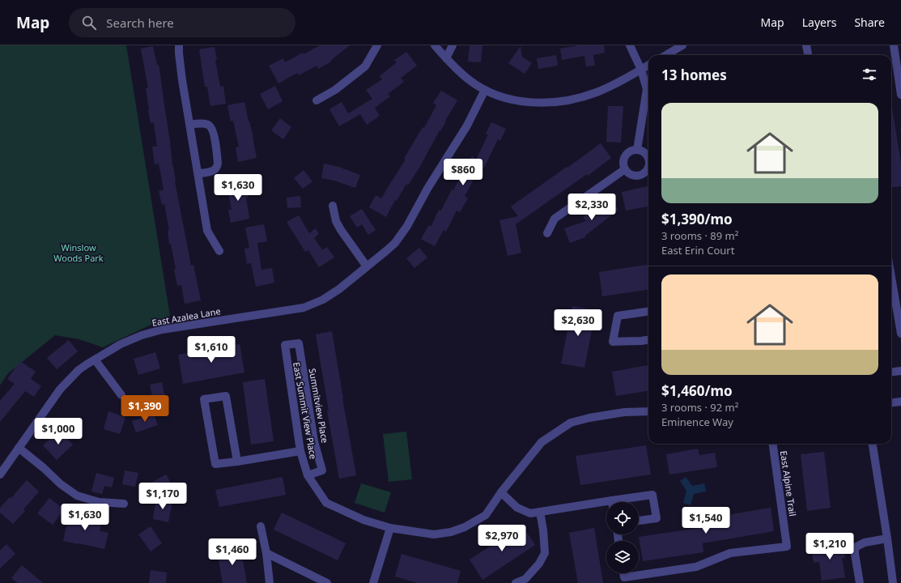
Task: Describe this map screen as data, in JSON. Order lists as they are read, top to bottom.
{
  "streets": {
    "street": [
      "East Azalea Lane",
      "Summitview Place",
      "East Summit View Place",
      "East Alpine Trail"
    ]
  },
  "crossings": [
    ["Summitview Place", "East Summit View Place"]
  ],
  "parks": ["Winslow Woods Park"],
  "page": {
    "header": "Map",
    "search": "Search here",
    "nav": ["Map", "Layers", "Share"],
    "heading": "13 homes",
    "list": [
      {
        "name": "$1,390/mo",
        "note": "3 rooms · 89 m² · East Erin Court"
      },
      {
        "name": "$1,460/mo",
        "note": "3 rooms · 92 m² · Eminence Way"
      }
    ],
    "price": [
      "$860",
      "$1,630",
      "$2,330",
      "$2,630",
      "$1,610",
      "$1,390",
      "$1,000",
      "$1,170",
      "$1,630",
      "$1,540",
      "$2,970",
      "$1,210",
      "$1,460"
    ]
  }
}
